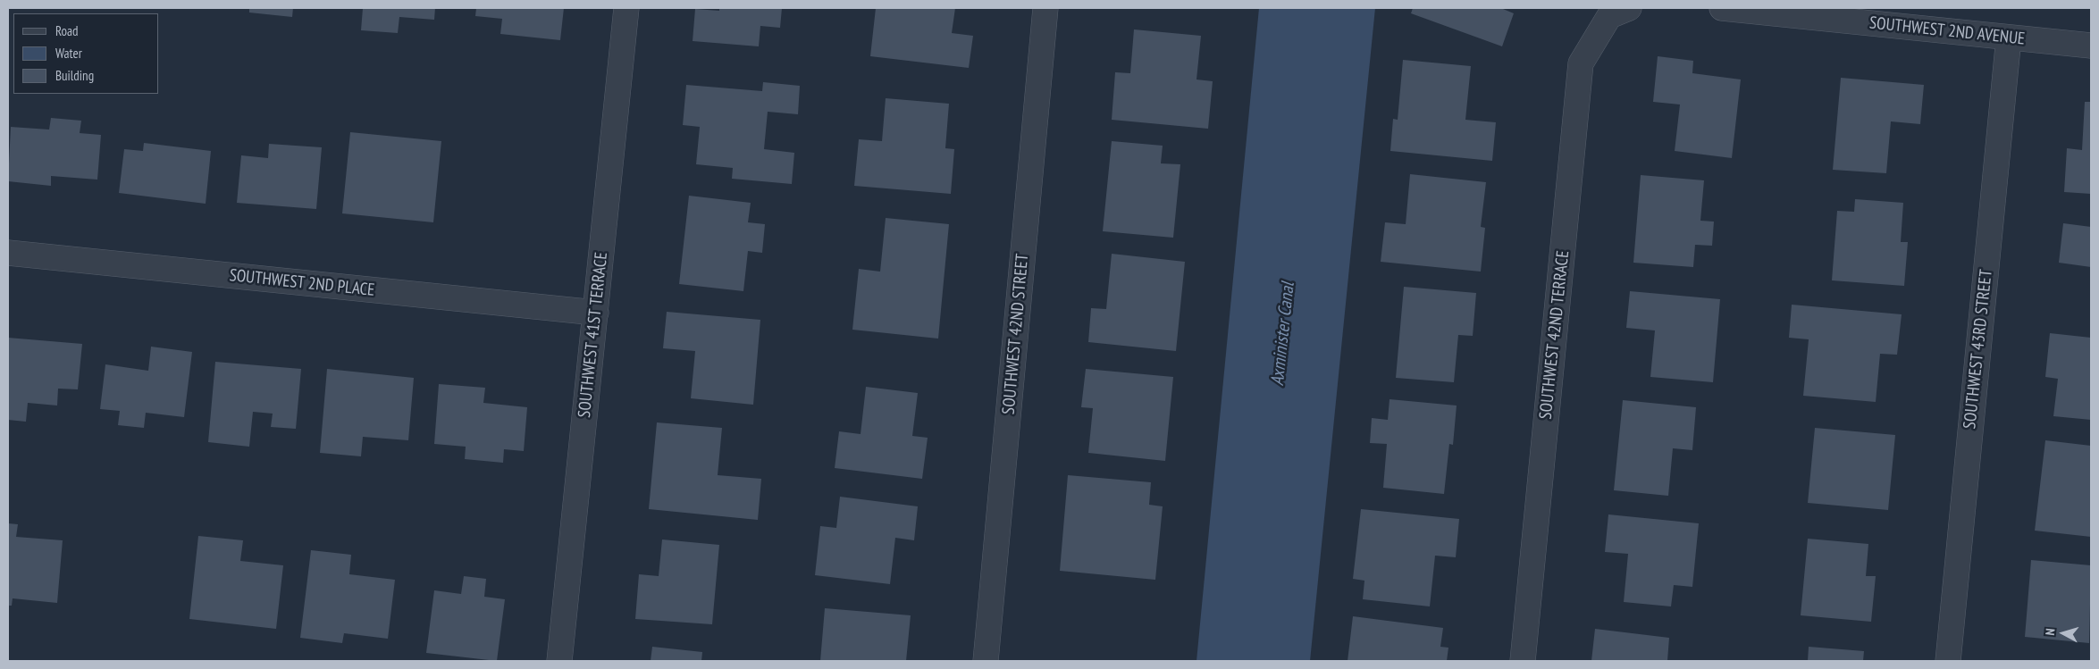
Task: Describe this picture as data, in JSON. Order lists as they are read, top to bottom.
{
  "streets": {
    "street": [
      "SOUTHWEST 2ND AVENUE",
      "SOUTHWEST 2ND PLACE",
      "SOUTHWEST 42ND STREET",
      "SOUTHWEST 41ST TERRACE",
      "SOUTHWEST 42ND TERRACE",
      "SOUTHWEST 43RD STREET"
    ]
  },
  "crossings": [
    ["SOUTHWEST 2ND AVENUE", "SOUTHWEST 43RD STREET"],
    ["SOUTHWEST 2ND PLACE", "SOUTHWEST 41ST TERRACE"]
  ],
  "water": ["Axminister Canal"],
  "legend": ["Road", "Water", "Building"],
  "north": "left"
}
